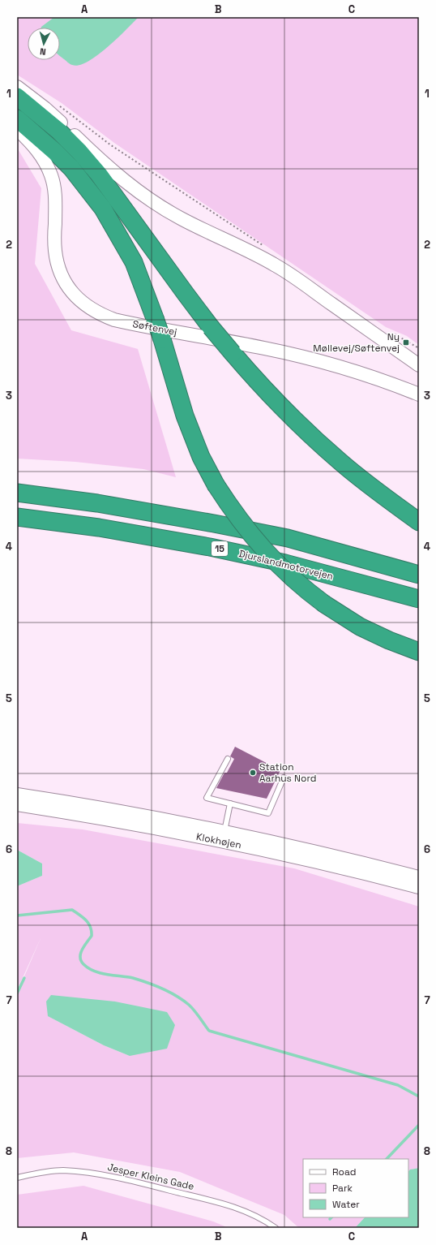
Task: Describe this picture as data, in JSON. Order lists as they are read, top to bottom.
{
  "streets": {
    "highway": ["15", "Djurslandmotorvejen"],
    "main road": ["Søftenvej", "Klokhøjen"],
    "lane": ["Jesper Kleins Gade"]
  },
  "places": {
    "transit": ["Ny Møllevej/Søftenvej"],
    "other": ["Station Aarhus Nord"]
  },
  "legend": ["Road", "Park", "Water"],
  "north": "bottom",
  "grid": {
    "columns": ["A", "B", "C"],
    "rows": [
      "1",
      "2",
      "3",
      "4",
      "5",
      "6",
      "7",
      "8"
    ]
  }
}
